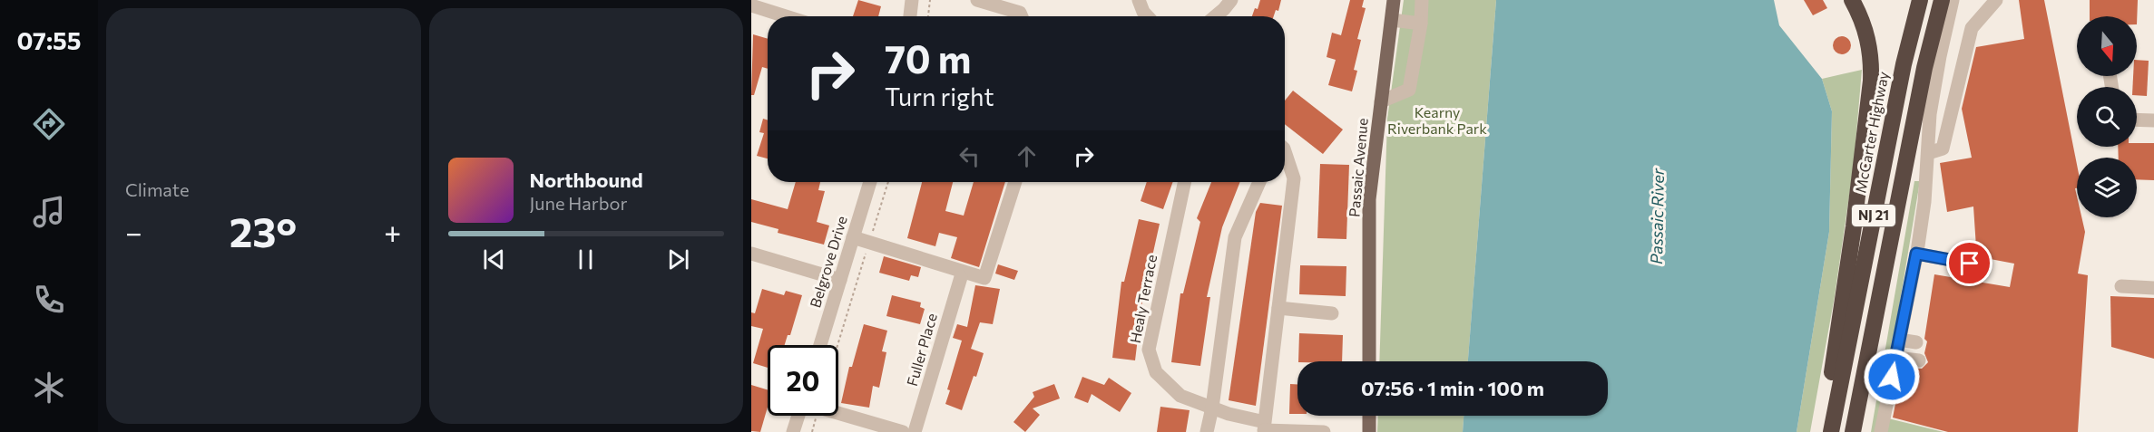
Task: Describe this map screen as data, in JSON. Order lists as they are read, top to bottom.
{
  "streets": {
    "highway": ["McCarter Highway", "NJ 21"],
    "main road": ["Passaic Avenue"],
    "street": ["Belgrove Drive", "Healy Terrace", "Fuller Place"]
  },
  "water": ["Passaic River"],
  "parks": ["Kearny Riverbank Park"],
  "north": "bottom",
  "page": {
    "tabs": "07:55",
    "tile": "Climate",
    "turn": ["70 m", "Turn right"],
    "song": ["Northbound", "June Harbor"],
    "heat": ["−", "23°", "+"],
    "limit": "20",
    "trip": "07:56 · 1 min · 100 m"
  }
}
